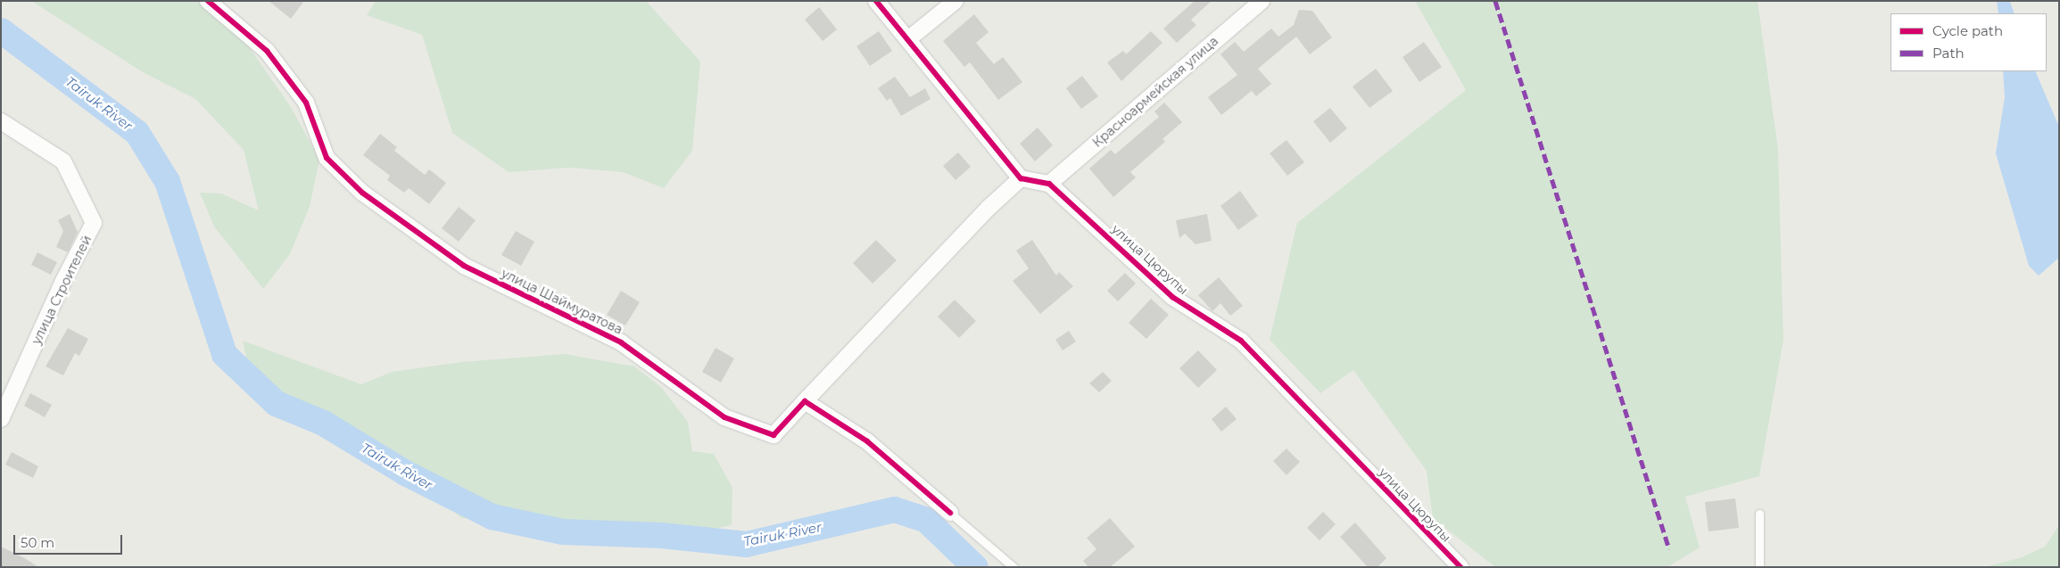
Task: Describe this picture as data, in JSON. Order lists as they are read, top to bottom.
{
  "streets": {
    "street": [
      "Красноармейская улица",
      "улица Цюрупы",
      "улица Строителей",
      "улица Шаймуратова"
    ]
  },
  "crossings": [
    ["Красноармейская улица", "улица Цюрупы"]
  ],
  "water": ["Tairuk River"],
  "legend": ["Cycle path", "Path"],
  "scale_bar": "50 m"
}
